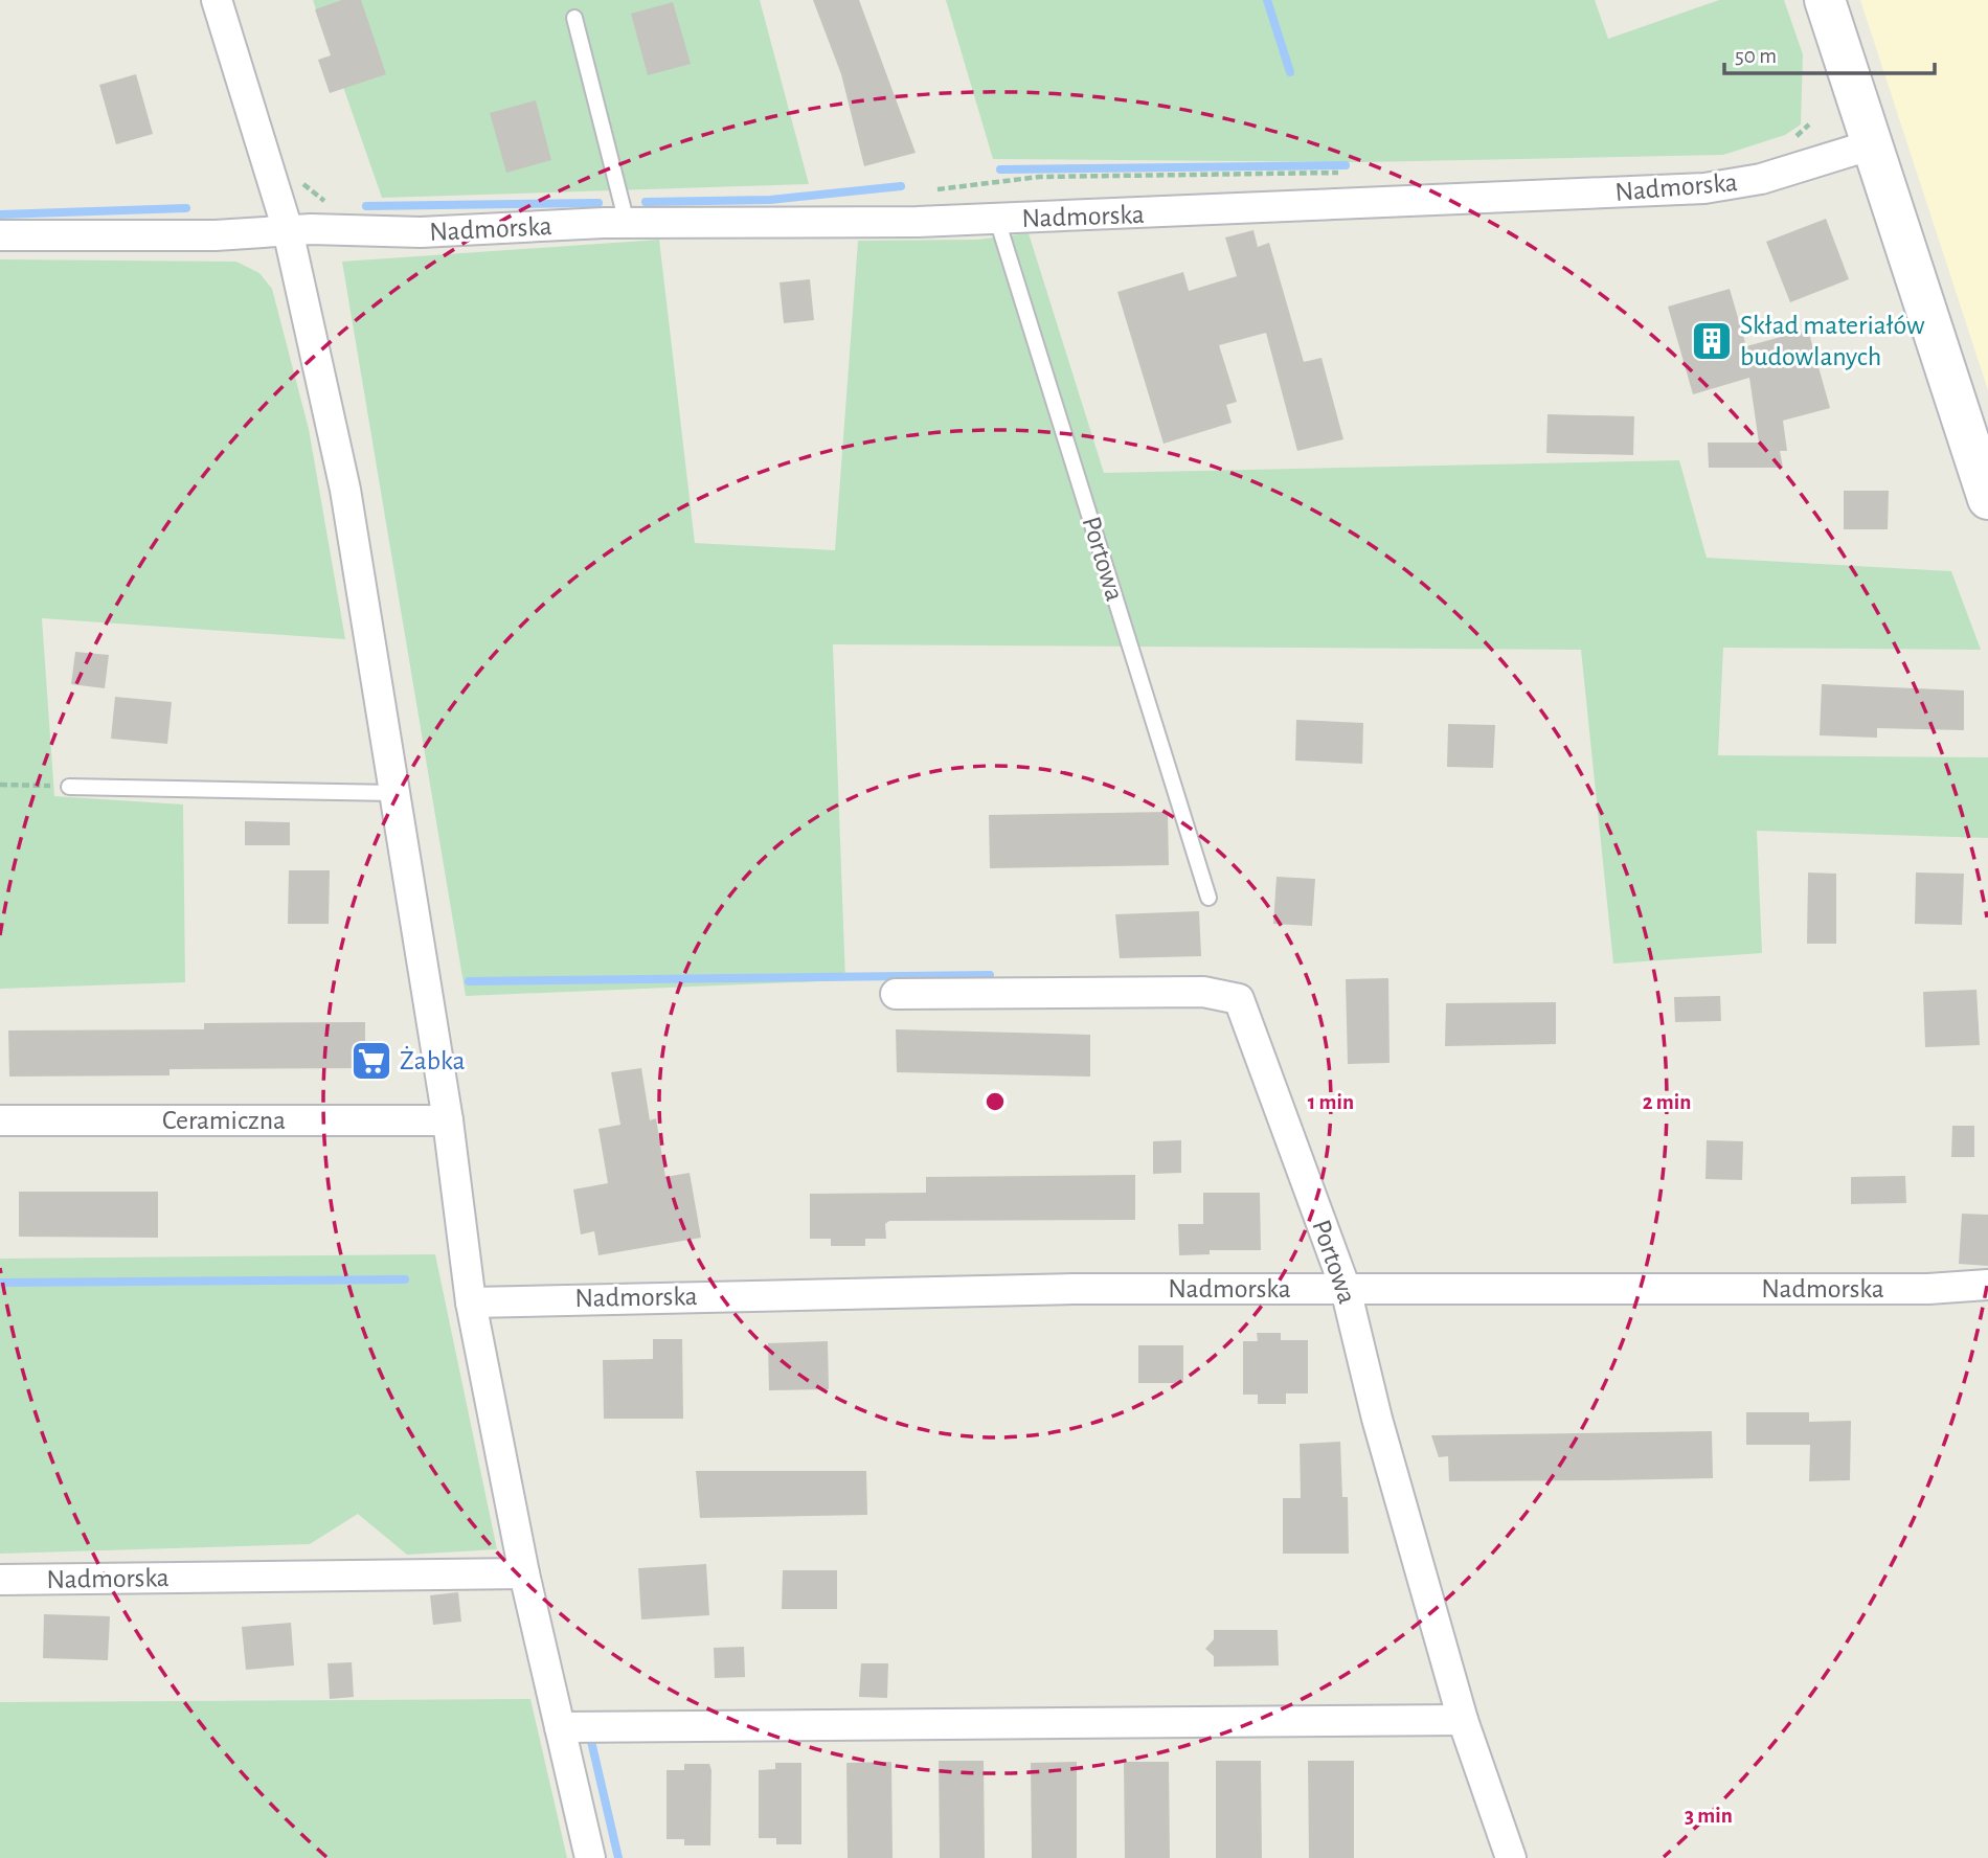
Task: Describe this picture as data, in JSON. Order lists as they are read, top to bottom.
{
  "streets": {
    "street": ["Nadmorska", "Portowa", "Ceramiczna"]
  },
  "crossings": [
    ["Nadmorska", "Portowa"]
  ],
  "places": {
    "building": ["Skład materiałów budowlanych"],
    "supermarket": ["Żabka"]
  },
  "scale_bar": "50 m",
  "rings": ["1 min", "2 min", "3 min"]
}
